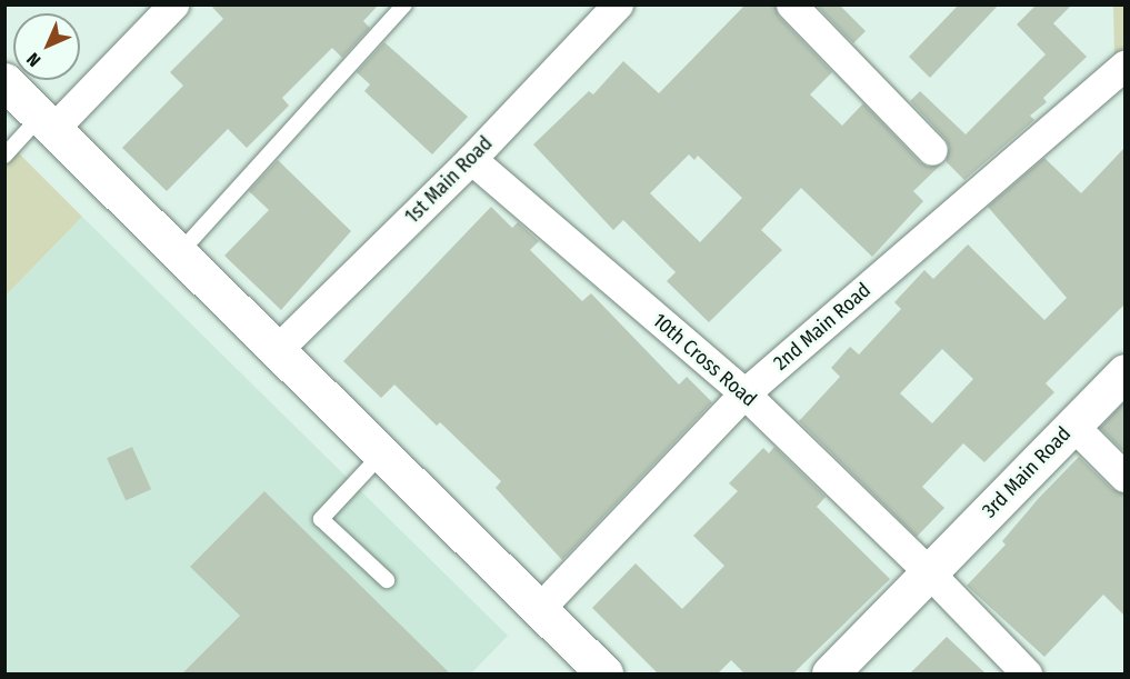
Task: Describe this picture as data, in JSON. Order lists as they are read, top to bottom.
{
  "streets": {
    "main road": ["3rd Main Road"],
    "street": ["1st Main Road", "2nd Main Road", "10th Cross Road"]
  },
  "crossings": [
    ["1st Main Road", "10th Cross Road"],
    ["2nd Main Road", "10th Cross Road"],
    ["10th Cross Road", "3rd Main Road"]
  ],
  "north": "bottom left"
}
